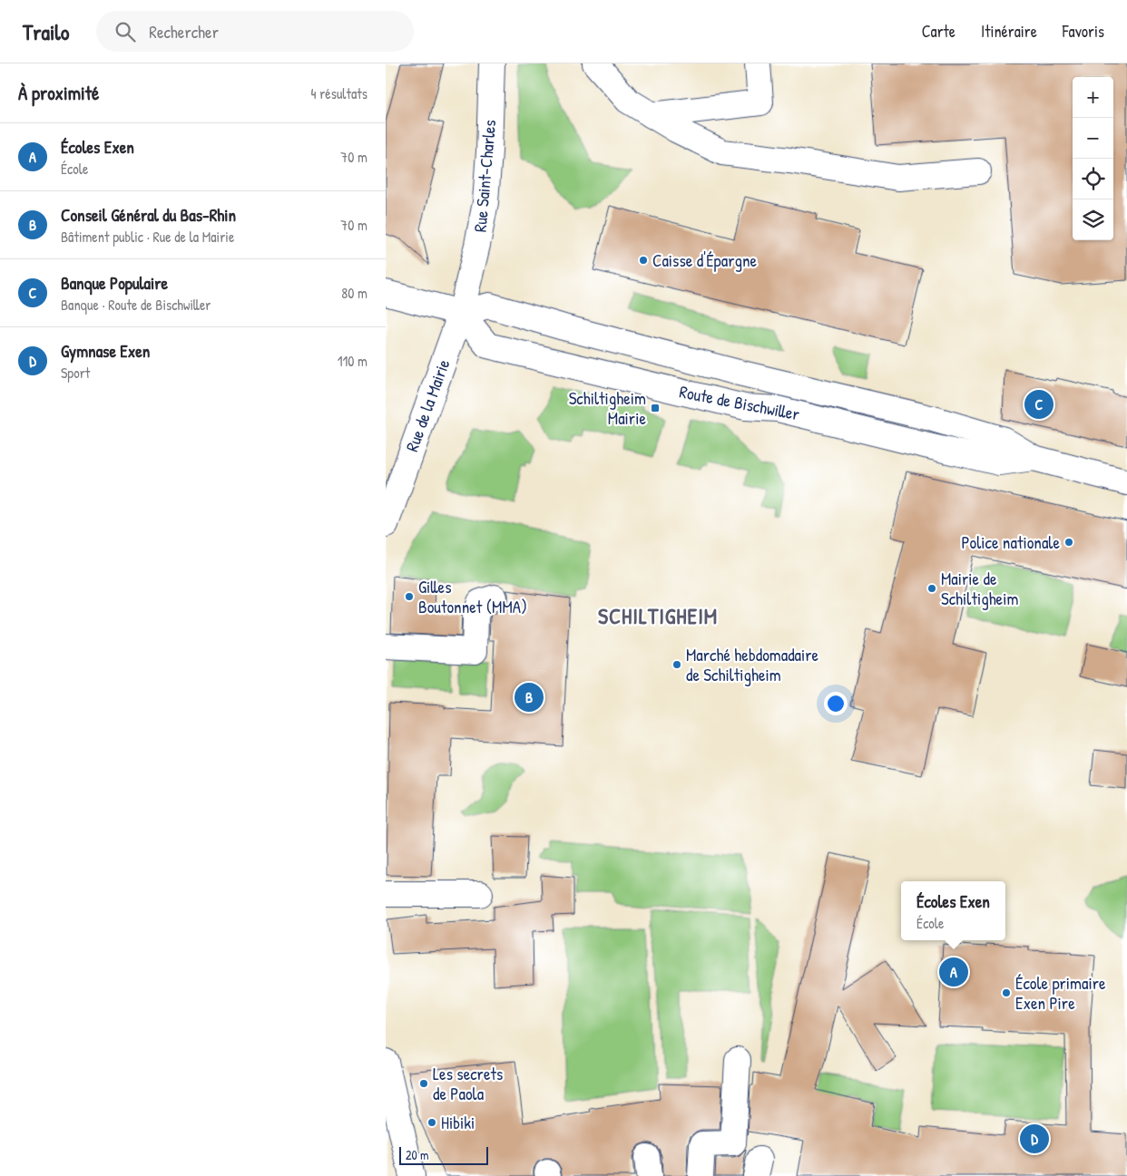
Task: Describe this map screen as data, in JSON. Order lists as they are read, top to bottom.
{
  "streets": {
    "main road": ["Rue Saint-Charles", "Route de Bischwiller", "Rue de la Mairie"]
  },
  "crossings": [
    ["Rue Saint-Charles", "Route de Bischwiller"],
    ["Rue Saint-Charles", "Rue de la Mairie"],
    ["Route de Bischwiller", "Rue de la Mairie"]
  ],
  "districts": ["SCHILTIGHEIM"],
  "places": {
    "other": [
      "Caisse d'Épargne",
      "Police nationale",
      "Mairie de Schiltigheim",
      "Gilles Boutonnet (MMA)",
      "Marché hebdomadaire de Schiltigheim",
      "École primaire Exen Pire",
      "Les secrets de Paola",
      "Hibiki"
    ],
    "transit": ["Schiltigheim Mairie"]
  },
  "scale_bar": "20 m",
  "page": {
    "header": "Trailo",
    "search": "Rechercher",
    "nav": ["Carte", "Itinéraire", "Favoris"],
    "heading": ["À proximité", "4 résultats"],
    "map_buttons": ["+", "−"],
    "list": [
      {
        "mark": "A",
        "name": "Écoles Exen",
        "note": "École",
        "value": "70 m"
      },
      {
        "mark": "B",
        "name": "Conseil Général du Bas-Rhin",
        "note": "Bâtiment public · Rue de la Mairie",
        "value": "70 m"
      },
      {
        "mark": "C",
        "name": "Banque Populaire",
        "note": "Banque · Route de Bischwiller",
        "value": "80 m"
      },
      {
        "mark": "D",
        "name": "Gymnase Exen",
        "note": "Sport",
        "value": "110 m"
      }
    ],
    "pins": [
      "C",
      "B",
      "A",
      "D"
    ],
    "popup": ["Écoles Exen", "École"],
    "scale": "20 m"
  }
}
